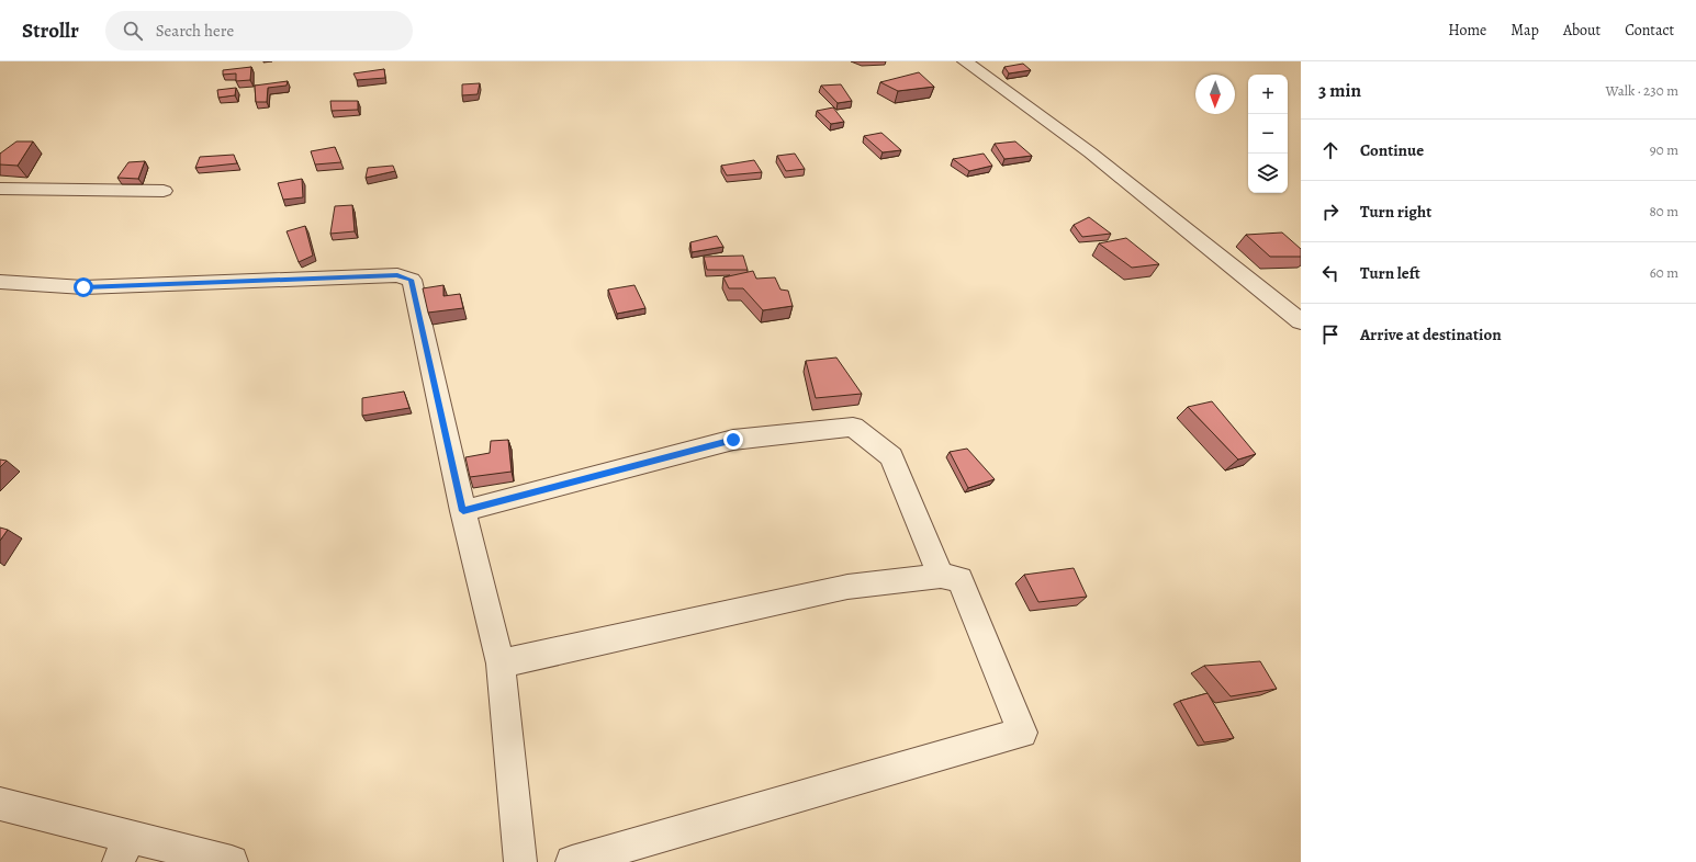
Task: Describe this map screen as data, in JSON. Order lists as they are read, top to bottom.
{
  "north": "bottom",
  "page": {
    "header": "Strollr",
    "search": "Search here",
    "nav": [
      "Home",
      "Map",
      "About",
      "Contact"
    ],
    "heading": ["3 min", "Walk · 230 m"],
    "map_buttons": ["+", "−"],
    "list": [
      ["Continue", "90 m"],
      ["Turn right", "80 m"],
      ["Turn left", "60 m"],
      "Arrive at destination"
    ]
  }
}
